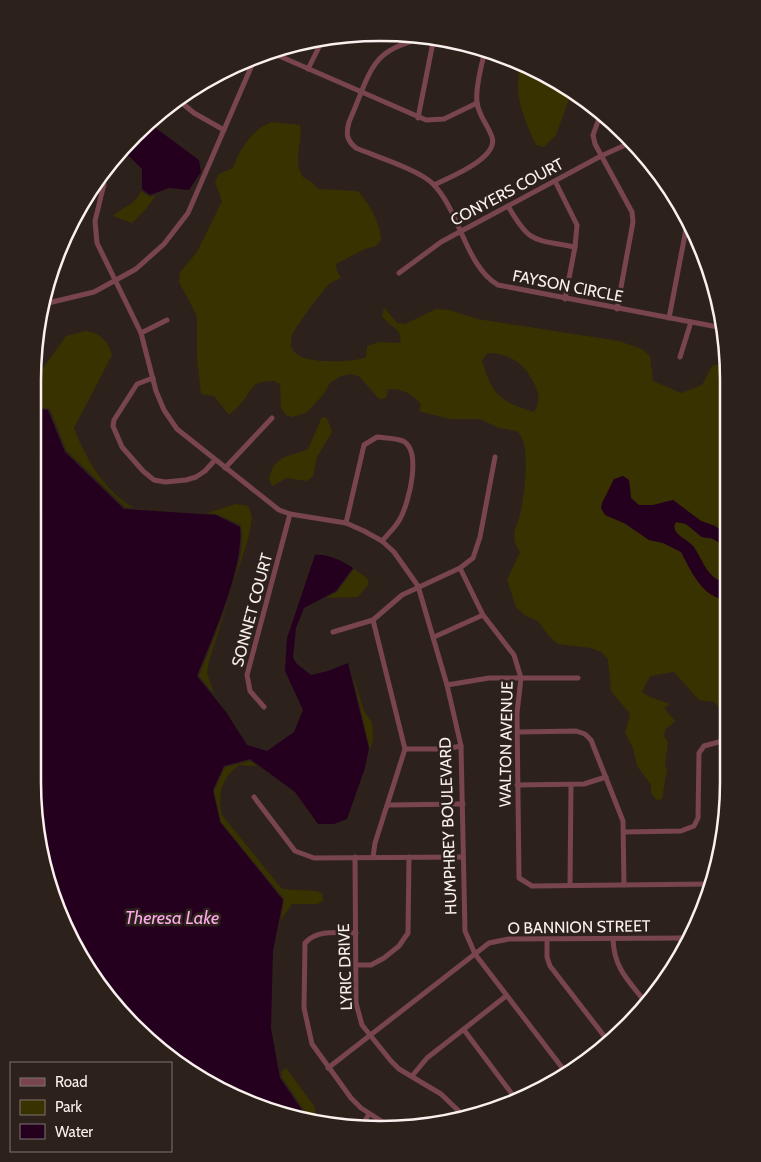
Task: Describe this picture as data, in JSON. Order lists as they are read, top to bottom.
{
  "streets": {
    "street": [
      "CONYERS COURT",
      "FAYSON CIRCLE",
      "SONNET COURT",
      "WALTON AVENUE",
      "HUMPHREY BOULEVARD",
      "O BANNION STREET",
      "LYRIC DRIVE"
    ]
  },
  "crossings": [
    ["CONYERS COURT", "FAYSON CIRCLE"],
    ["SONNET COURT", "HUMPHREY BOULEVARD"],
    ["HUMPHREY BOULEVARD", "O BANNION STREET"],
    ["O BANNION STREET", "LYRIC DRIVE"]
  ],
  "water": ["Theresa Lake"],
  "legend": ["Road", "Park", "Water"]
}
